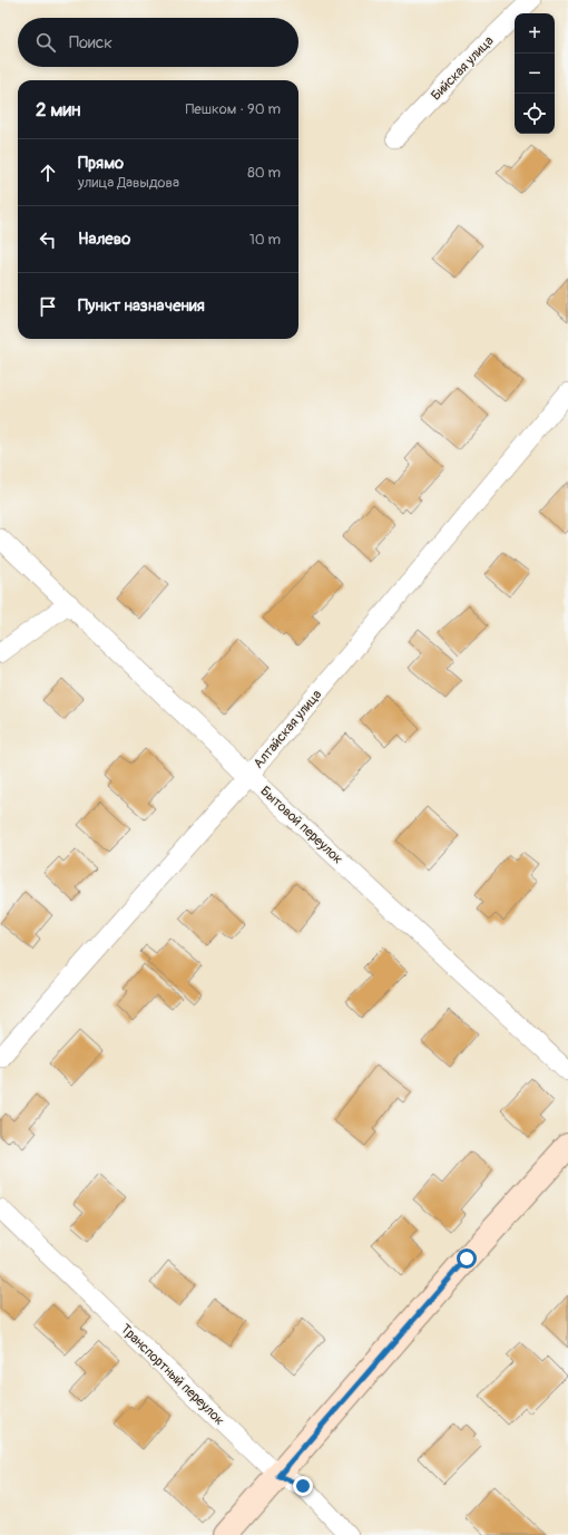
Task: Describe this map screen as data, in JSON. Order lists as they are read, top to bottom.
{
  "streets": {
    "street": [
      "Бийская улица",
      "Алтайская улица",
      "Бытовой переулок",
      "Транспортный переулок"
    ]
  },
  "crossings": [
    ["Алтайская улица", "Бытовой переулок"]
  ],
  "page": {
    "map_buttons": ["+", "−"],
    "search": "Поиск",
    "heading": ["2 мин", "Пешком · 90 m"],
    "list": [
      ["Прямо", "улица Давыдова", "80 m"],
      ["Налево", "10 m"],
      "Пункт назначения"
    ]
  }
}
